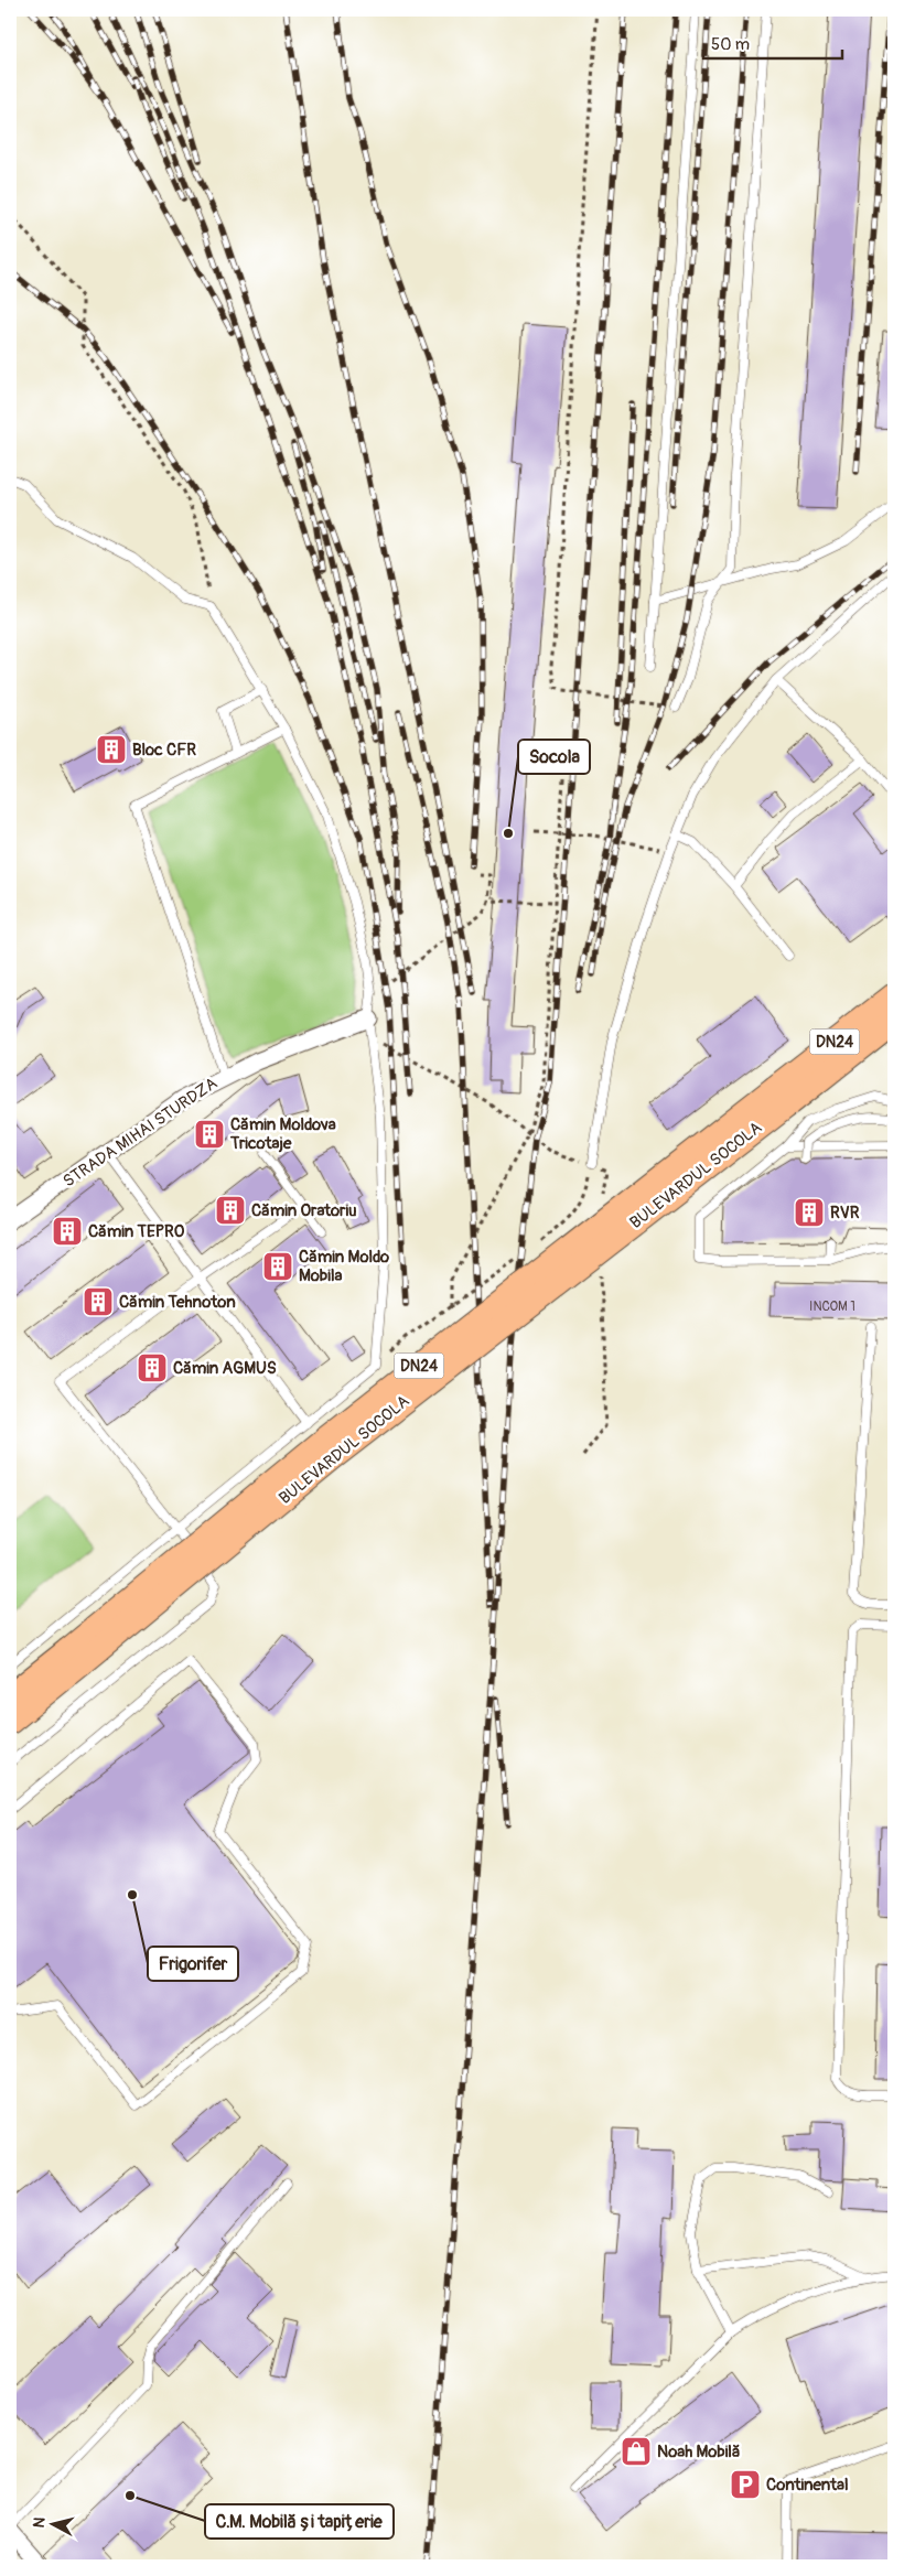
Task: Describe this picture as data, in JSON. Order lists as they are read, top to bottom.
{
  "streets": {
    "main road": ["DN24", "BULEVARDUL SOCOLA"],
    "street": ["STRADA MIHAI STURDZA"]
  },
  "crossings": [
    ["DN24", "BULEVARDUL SOCOLA"]
  ],
  "places": {
    "building": [
      "Bloc CFR",
      "Cămin Moldova Tricotaje",
      "Cămin Oratoriu",
      "RVR",
      "Cămin TEPRO",
      "Cămin Moldo Mobila",
      "Cămin Tehnoton",
      "Cămin AGMUS"
    ],
    "other": ["Socola", "Frigorifer", "C.M. Mobilă și tapițerie"],
    "shop": ["Noah Mobilă"],
    "parking": ["Continental"]
  },
  "house_numbers": ["INCOM 1"],
  "scale_bar": "50 m",
  "north": "left"
}
